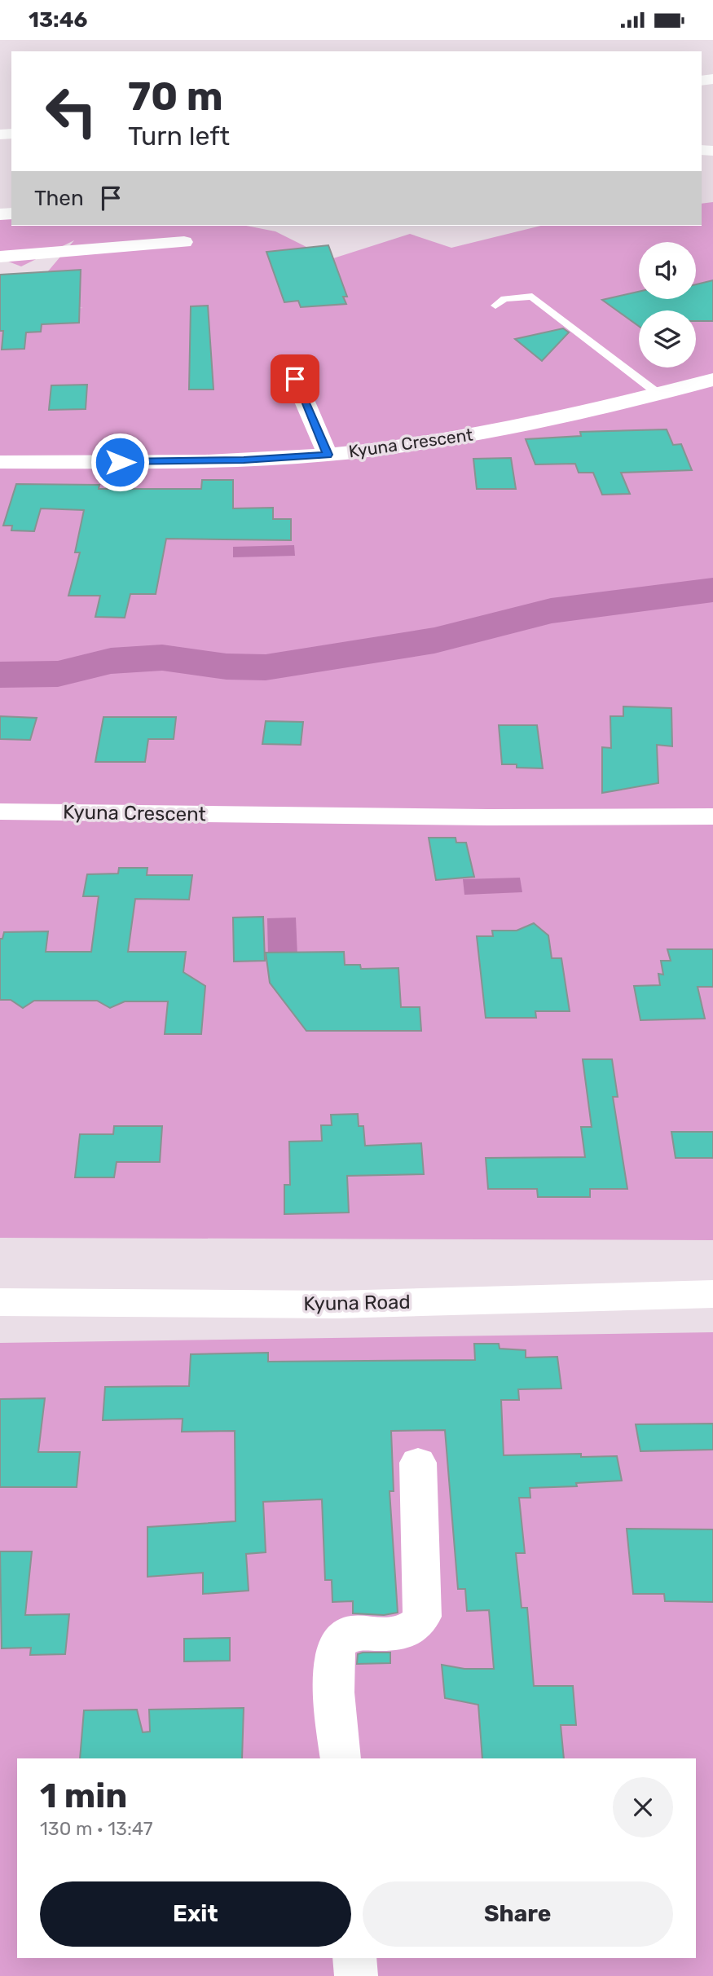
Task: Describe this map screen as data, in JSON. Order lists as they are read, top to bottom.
{
  "streets": {
    "main road": ["Kyuna Road"],
    "street": ["Kyuna Crescent"]
  },
  "page": {
    "status": "13:46",
    "turn": ["70 m", "Turn left"],
    "then": "Then",
    "heading": ["1 min", "130 m · 13:47"],
    "buttons": ["Exit", "Share"]
  }
}
